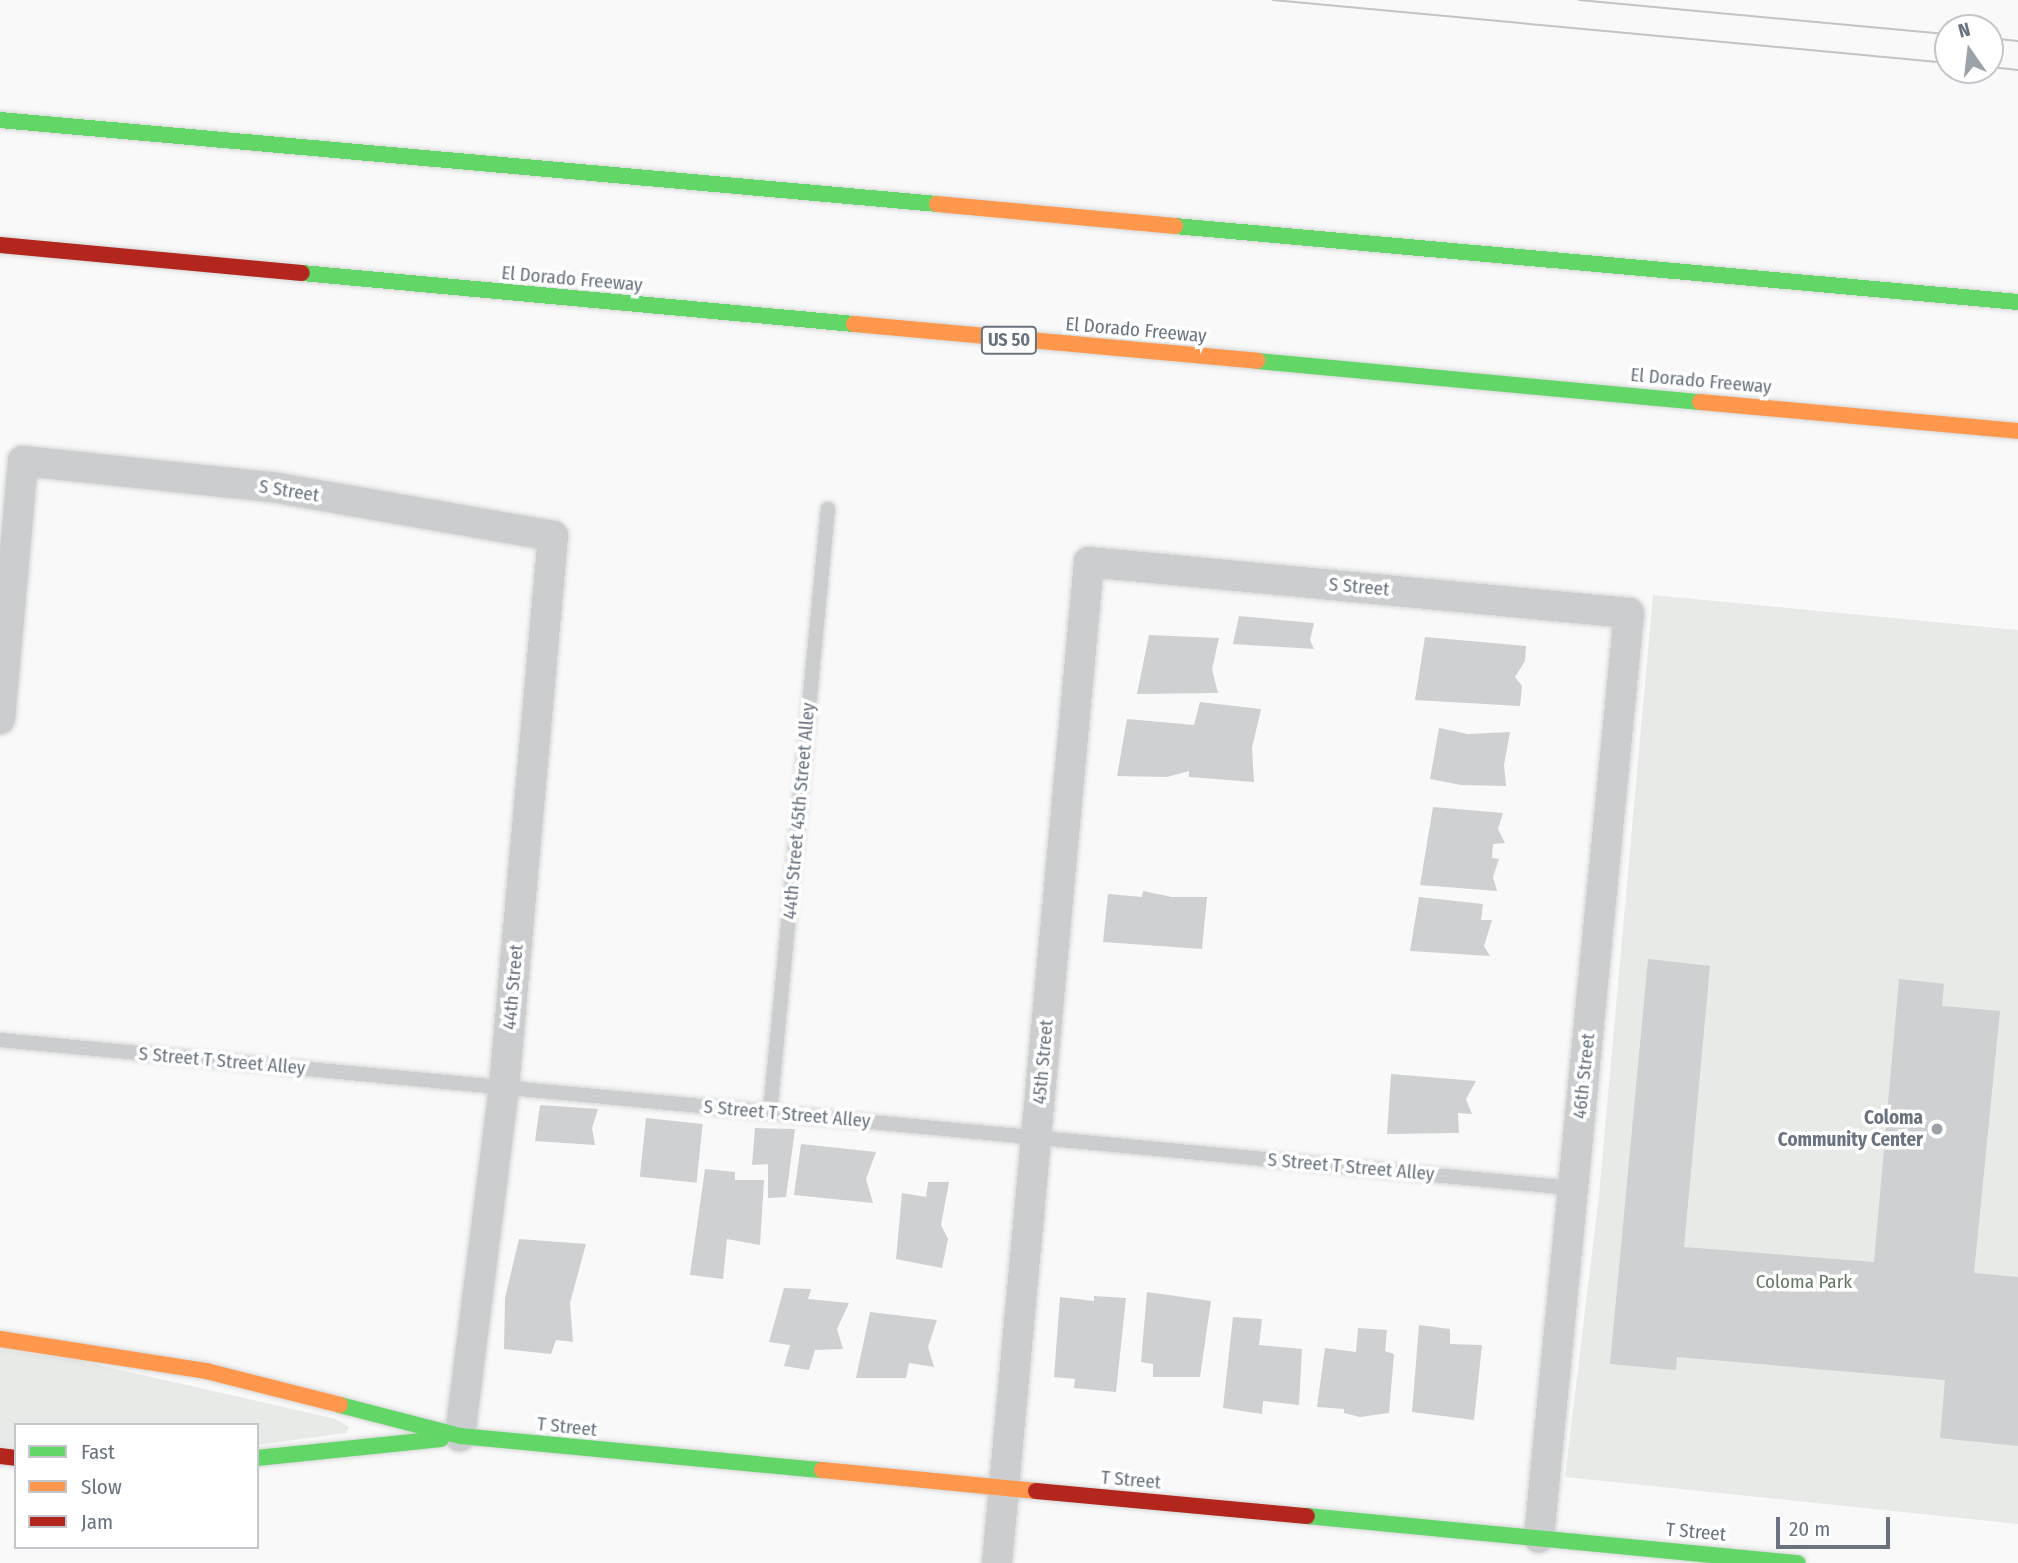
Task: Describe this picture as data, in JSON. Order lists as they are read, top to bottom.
{
  "streets": {
    "main road": ["El Dorado Freeway", "US 50", "T Street"],
    "street": [
      "S Street",
      "44th Street",
      "45th Street",
      "46th Street"
    ],
    "lane": ["44th Street 45th Street Alley", "S Street T Street Alley"]
  },
  "crossings": [
    ["S Street", "44th Street"],
    ["S Street", "45th Street"],
    ["S Street", "46th Street"],
    ["44th Street 45th Street Alley", "S Street T Street Alley"],
    ["44th Street", "S Street T Street Alley"],
    ["44th Street", "T Street"],
    ["S Street T Street Alley", "45th Street"],
    ["S Street T Street Alley", "46th Street"],
    ["45th Street", "T Street"],
    ["46th Street", "T Street"]
  ],
  "parks": ["Coloma Park"],
  "places": ["Coloma Community Center"],
  "legend": ["Fast", "Slow", "Jam"],
  "scale_bar": "20 m",
  "north": "top"
}
